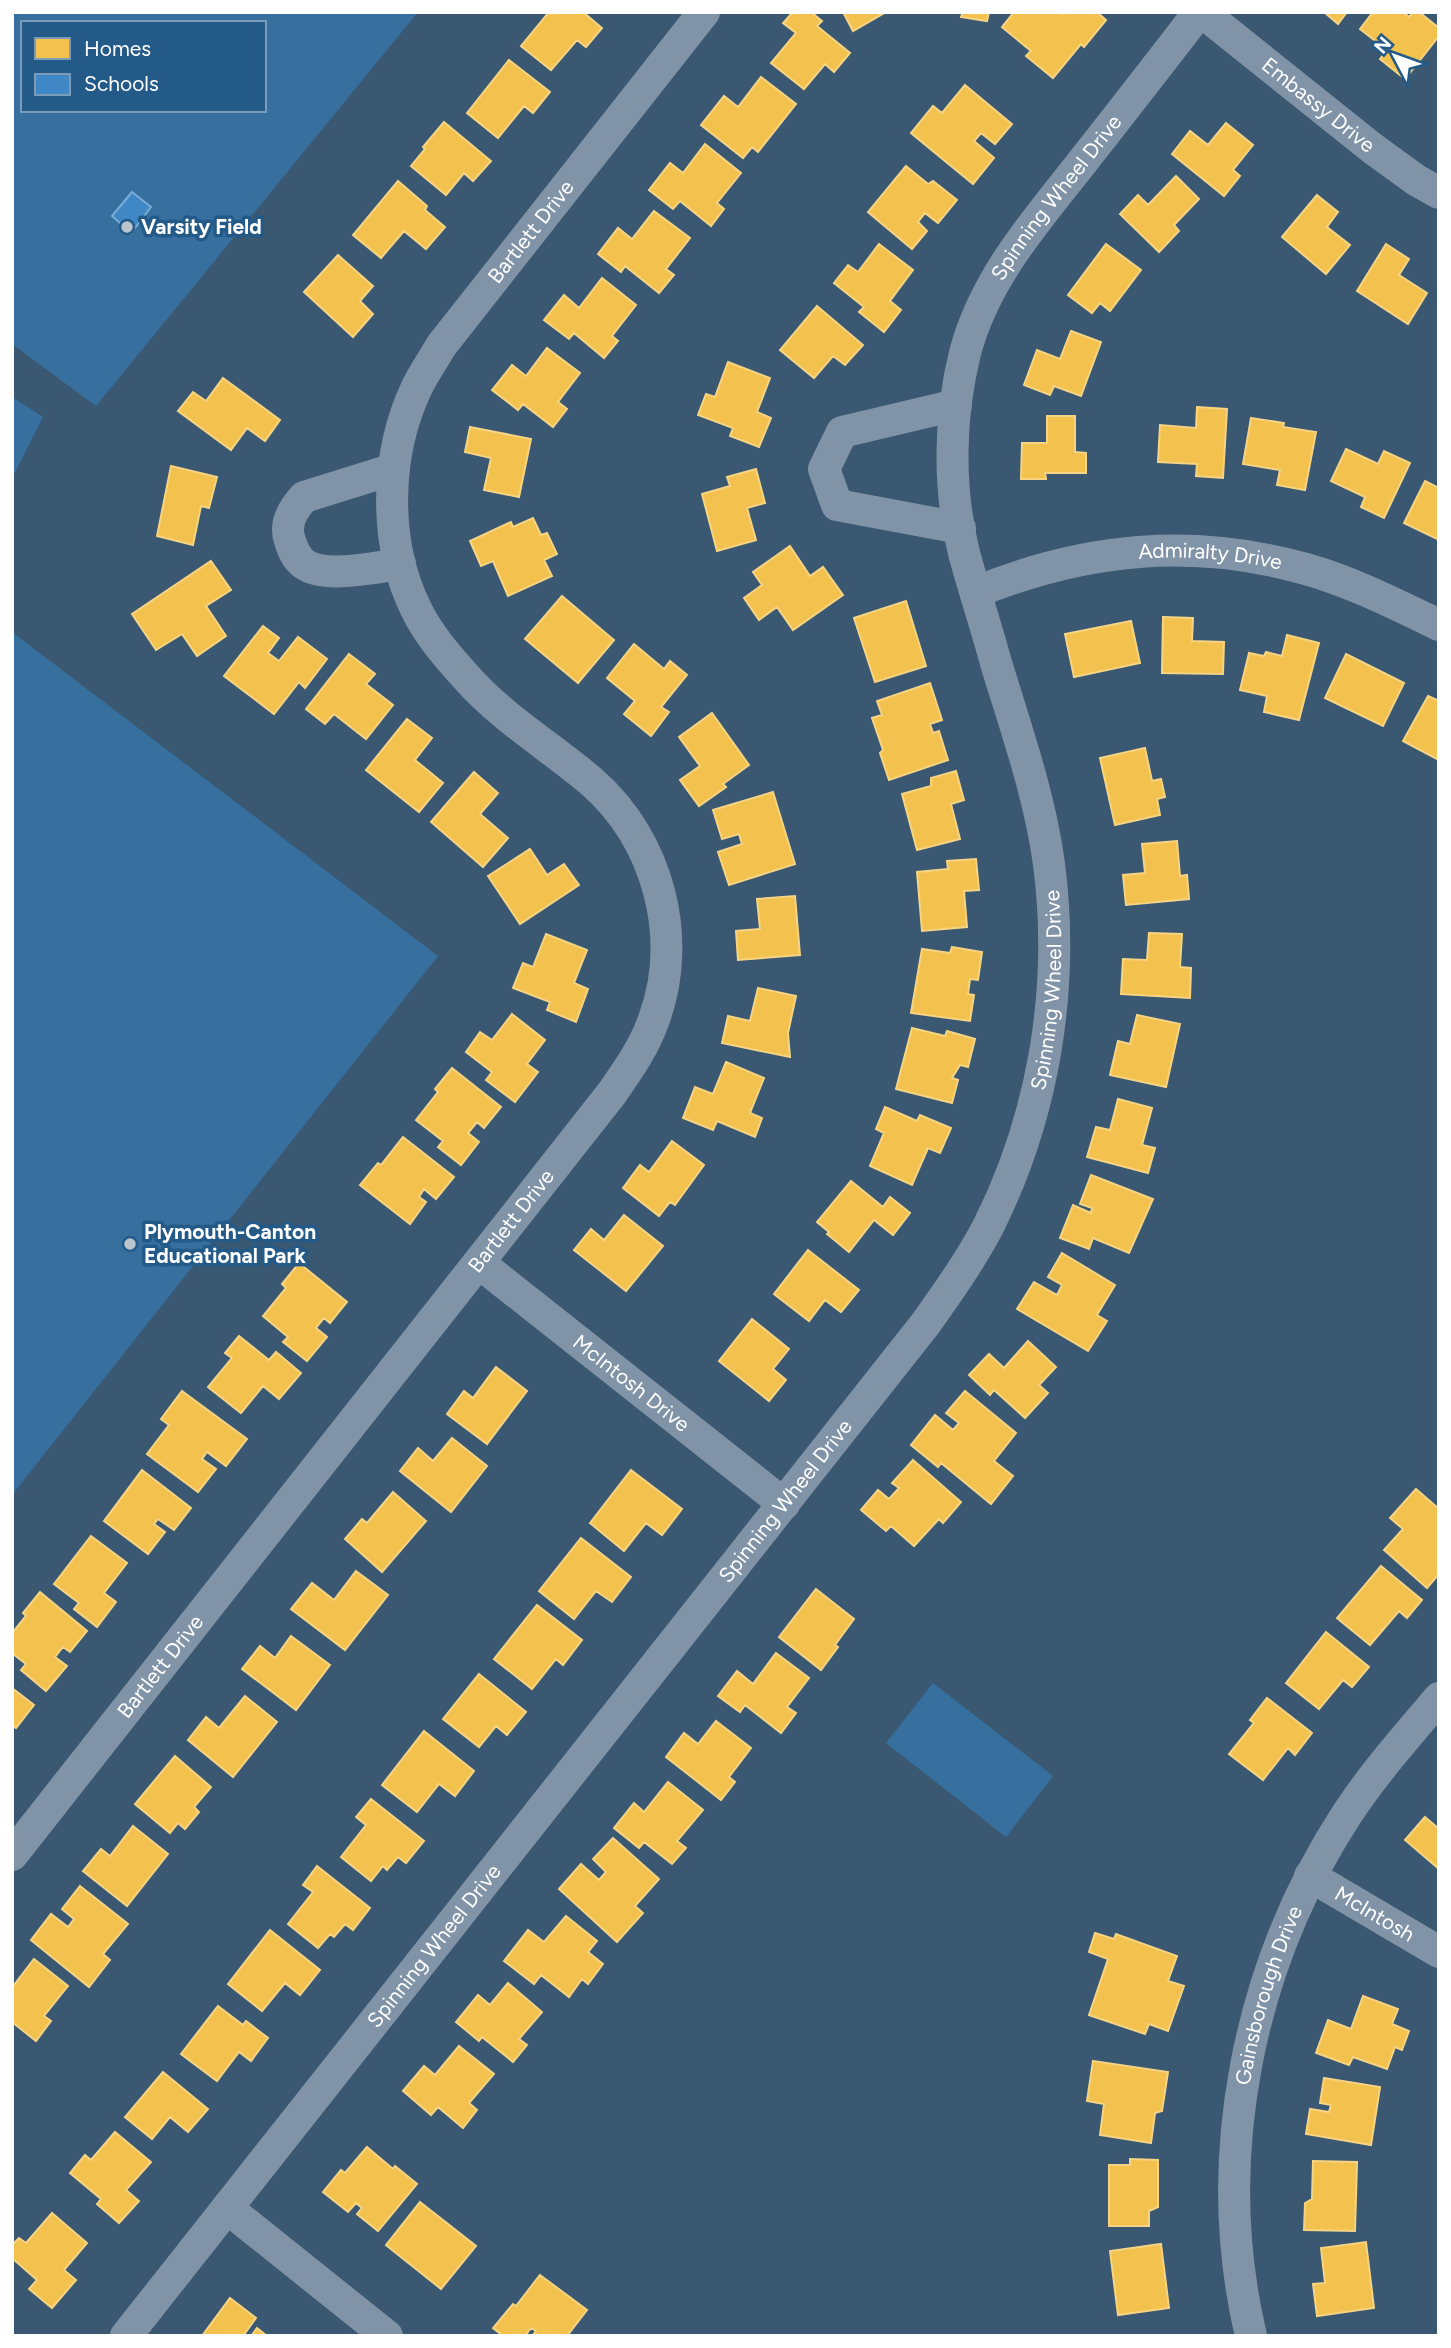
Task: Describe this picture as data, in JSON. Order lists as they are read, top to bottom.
{
  "streets": {
    "street": [
      "Embassy Drive",
      "Spinning Wheel Drive",
      "Bartlett Drive",
      "Admiralty Drive",
      "McIntosh Drive",
      "McIntosh",
      "Gainsborough Drive"
    ]
  },
  "crossings": [
    ["Embassy Drive", "Spinning Wheel Drive"],
    ["Spinning Wheel Drive", "Admiralty Drive"],
    ["Spinning Wheel Drive", "McIntosh Drive"],
    ["Bartlett Drive", "McIntosh Drive"],
    ["McIntosh", "Gainsborough Drive"]
  ],
  "places": ["Varsity Field", "Plymouth-Canton Educational Park"],
  "legend": ["Homes", "Schools"],
  "north": "top left"
}
